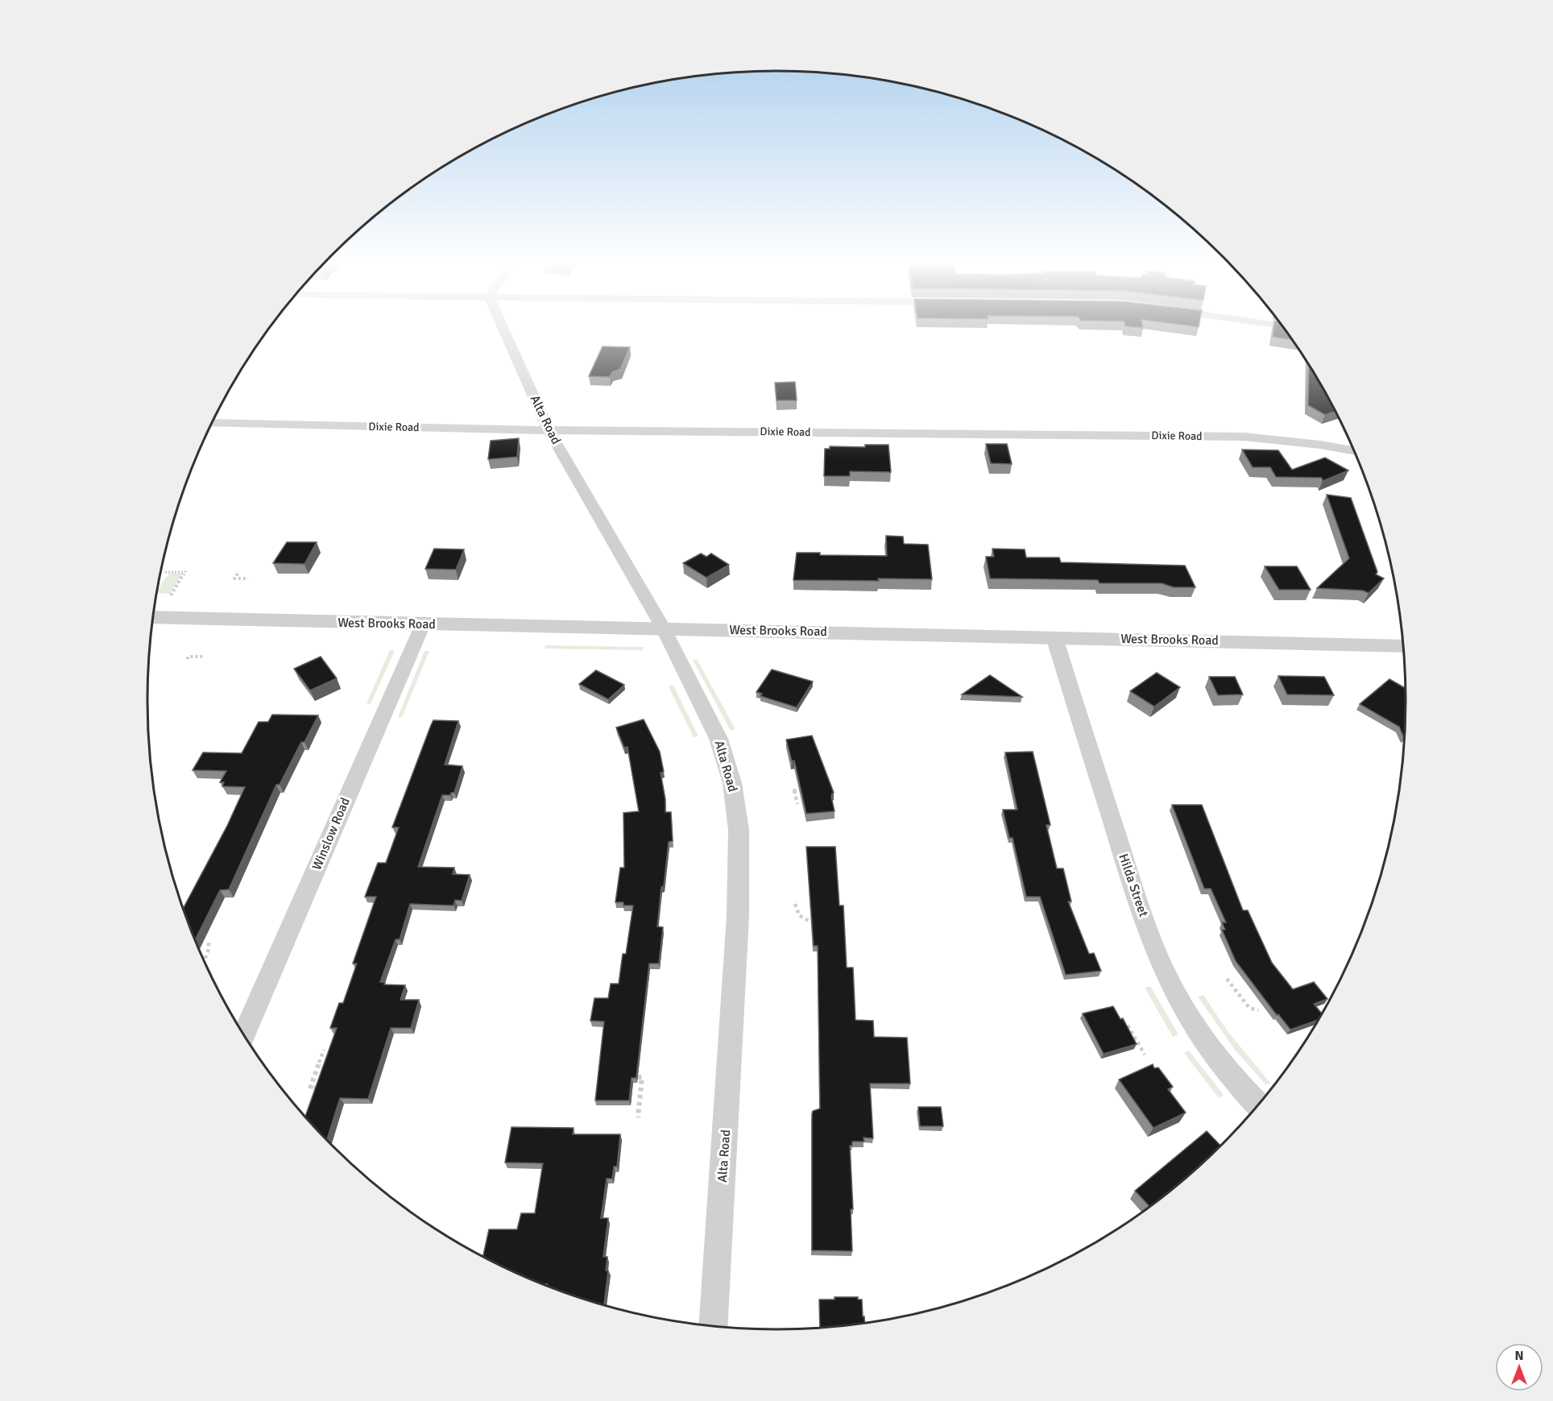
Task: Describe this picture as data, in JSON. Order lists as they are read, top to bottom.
{
  "streets": {
    "street": [
      "Alta Road",
      "Dixie Road",
      "West Brooks Road",
      "Winslow Road",
      "Hilda Street"
    ]
  },
  "crossings": [
    ["Alta Road", "Dixie Road"],
    ["Alta Road", "West Brooks Road"],
    ["West Brooks Road", "Winslow Road"],
    ["West Brooks Road", "Hilda Street"]
  ],
  "north": "top"
}
